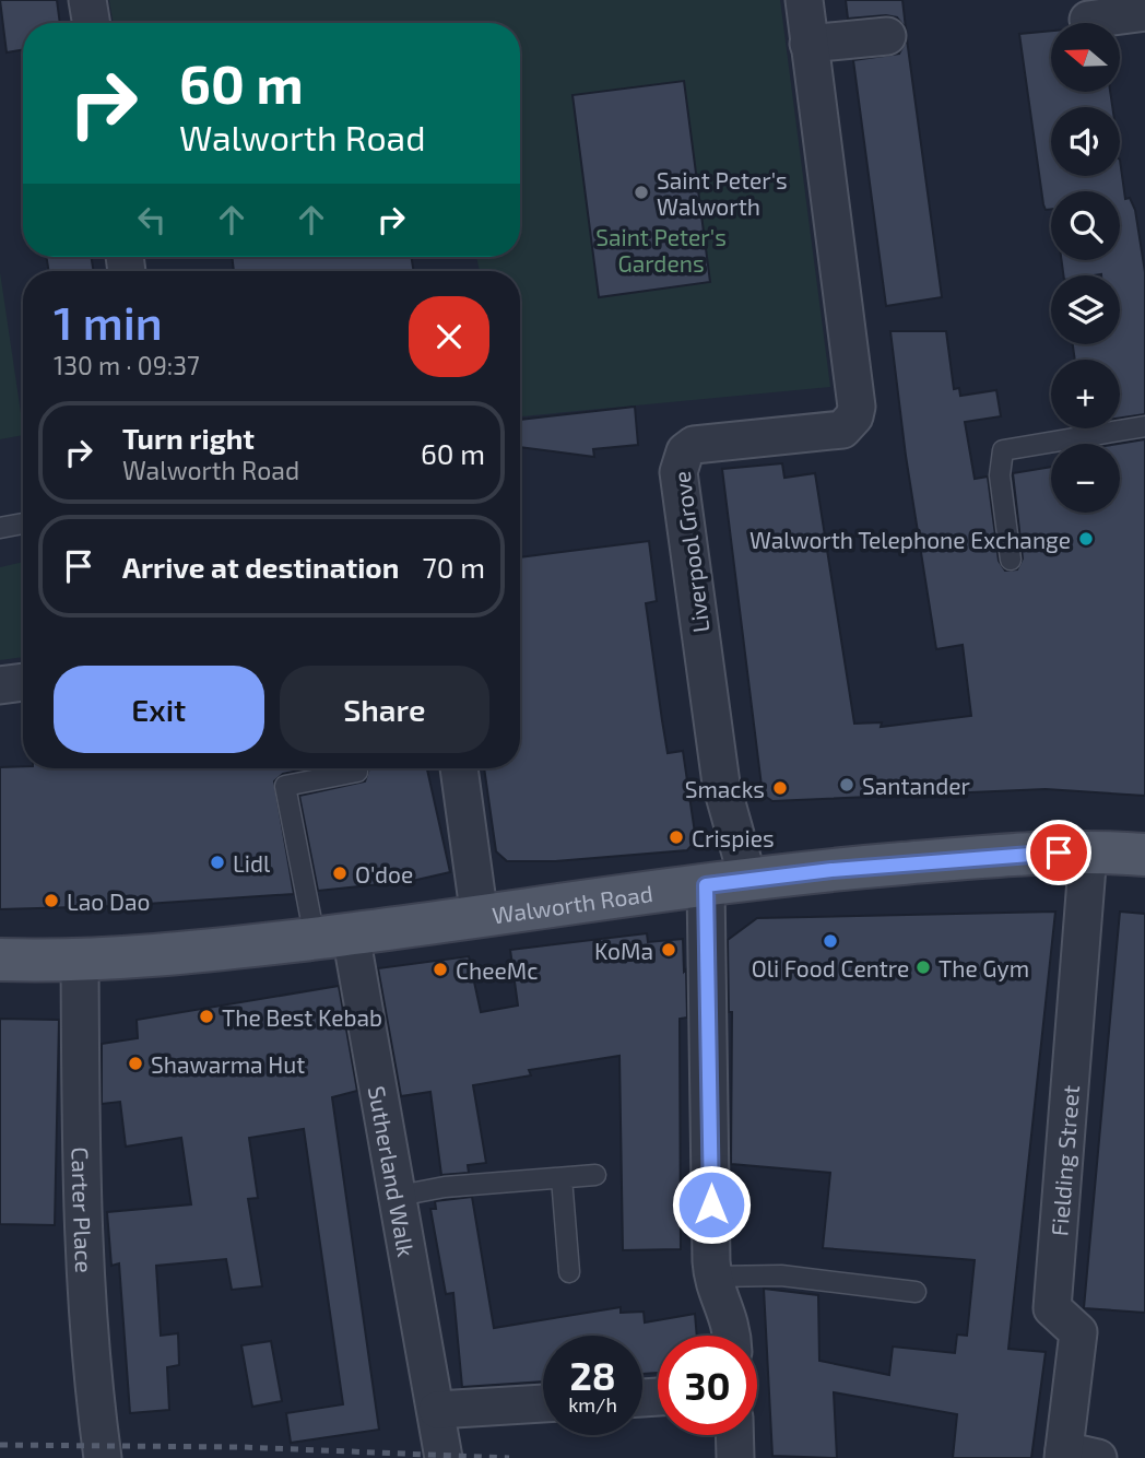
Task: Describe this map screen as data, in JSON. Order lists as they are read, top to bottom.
{
  "streets": {
    "main road": ["Walworth Road"],
    "street": [
      "Liverpool Grove",
      "Fielding Street",
      "Sutherland Walk",
      "Carter Place"
    ]
  },
  "crossings": [
    ["Liverpool Grove", "Walworth Road"],
    ["Walworth Road", "Fielding Street"],
    ["Walworth Road", "Sutherland Walk"],
    ["Walworth Road", "Carter Place"]
  ],
  "parks": ["Saint Peter's Gardens"],
  "places": [
    "Saint Peter's Walworth",
    "Walworth Telephone Exchange",
    "Santander",
    "Smacks",
    "Crispies",
    "Lidl",
    "O'doe",
    "Lao Dao",
    "Oli Food Centre",
    "KoMa",
    "The Gym",
    "CheeMc",
    "The Best Kebab",
    "Shawarma Hut"
  ],
  "north": "left",
  "page": {
    "map_buttons": ["+", "−"],
    "turn": ["60 m", "Walworth Road"],
    "heading": ["1 min", "130 m · 09:37"],
    "list": [
      {
        "name": "Turn right",
        "note": "Walworth Road",
        "value": "60 m"
      },
      {
        "name": "Arrive at destination",
        "value": "70 m"
      }
    ],
    "buttons": ["Exit", "Share"],
    "speed": "28 km/h",
    "limit": "30"
  }
}
